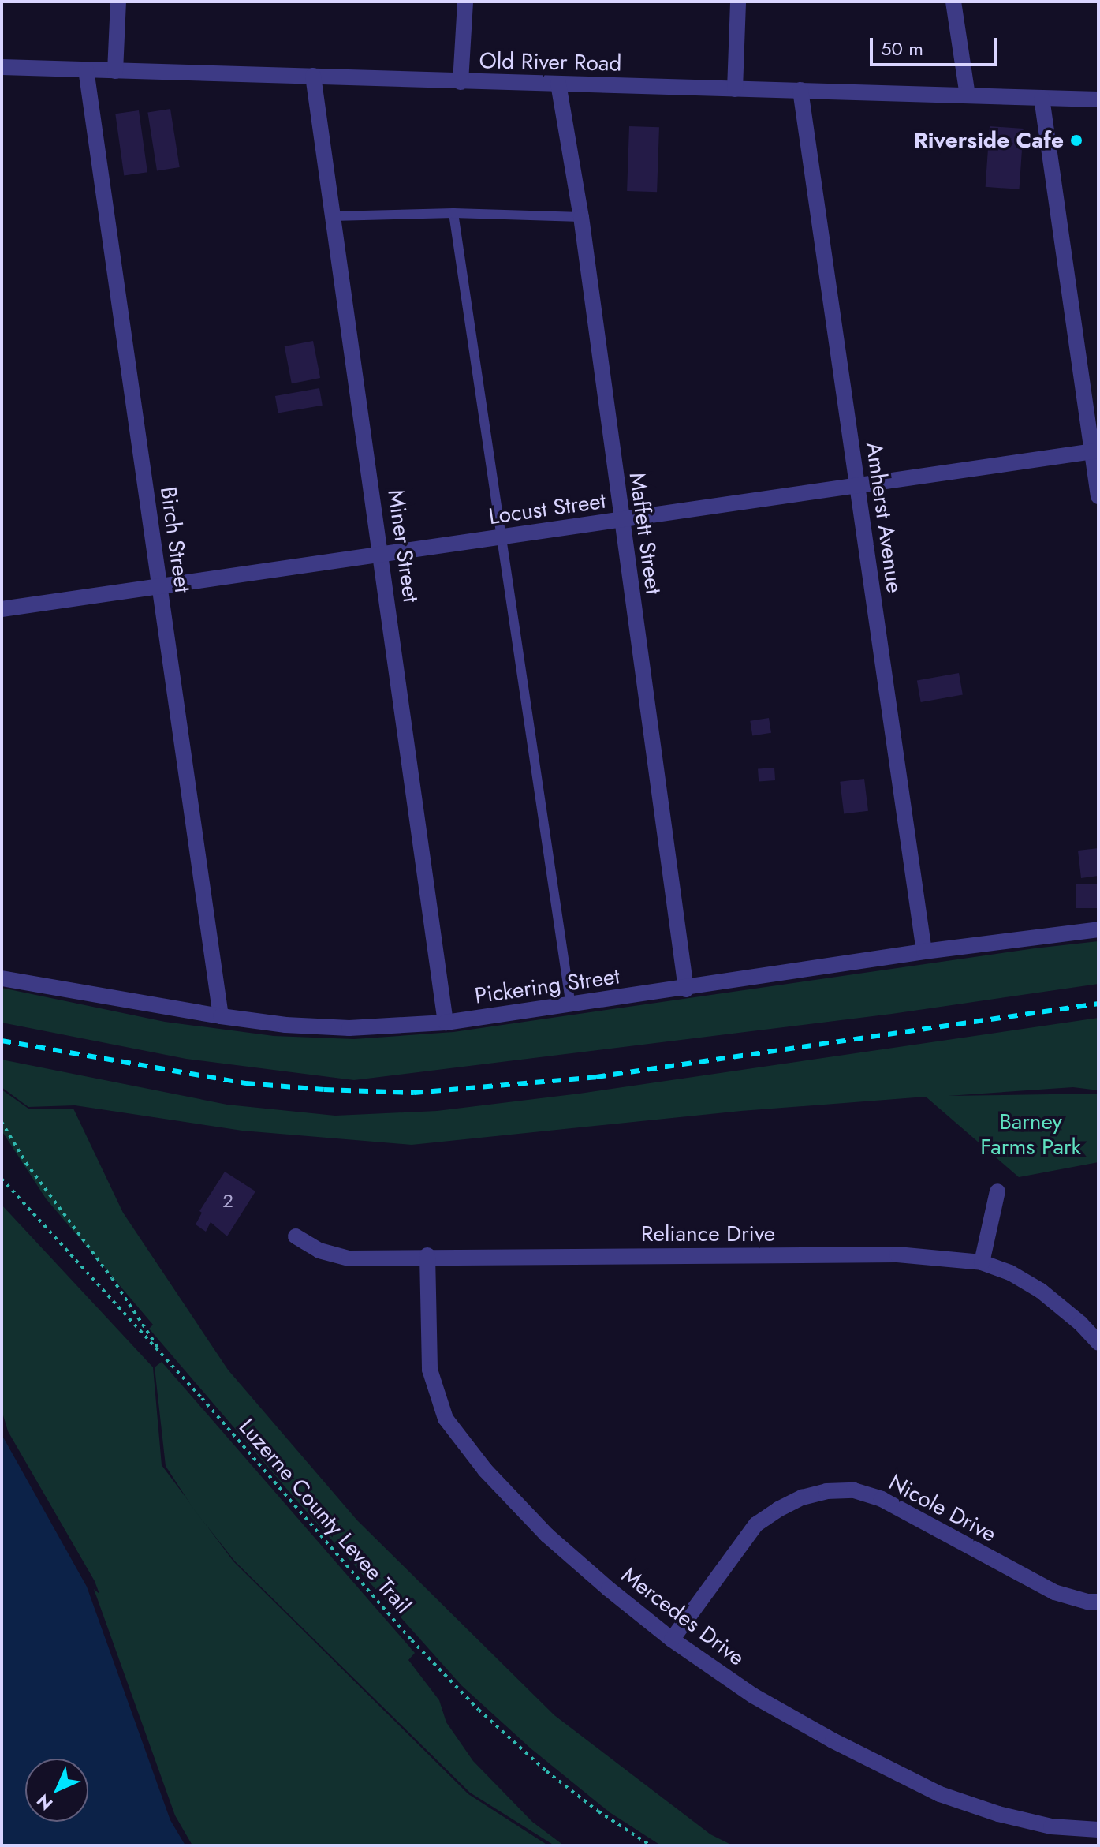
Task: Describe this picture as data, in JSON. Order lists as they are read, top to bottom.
{
  "streets": {
    "street": [
      "Old River Road",
      "Locust Street",
      "Amherst Avenue",
      "Maffett Street",
      "Birch Street",
      "Miner Street",
      "Pickering Street",
      "Reliance Drive",
      "Nicole Drive",
      "Mercedes Drive"
    ],
    "path": ["Luzerne County Levee Trail"]
  },
  "crossings": [
    ["Old River Road", "Amherst Avenue"],
    ["Old River Road", "Maffett Street"],
    ["Old River Road", "Birch Street"],
    ["Old River Road", "Miner Street"],
    ["Locust Street", "Amherst Avenue"],
    ["Locust Street", "Maffett Street"],
    ["Locust Street", "Birch Street"],
    ["Locust Street", "Miner Street"],
    ["Amherst Avenue", "Pickering Street"],
    ["Maffett Street", "Pickering Street"],
    ["Birch Street", "Pickering Street"],
    ["Miner Street", "Pickering Street"],
    ["Reliance Drive", "Mercedes Drive"],
    ["Nicole Drive", "Mercedes Drive"]
  ],
  "parks": ["Barney Farms Park"],
  "places": ["Riverside Cafe"],
  "house_numbers": ["2"],
  "scale_bar": "50 m",
  "north": "bottom left"
}
